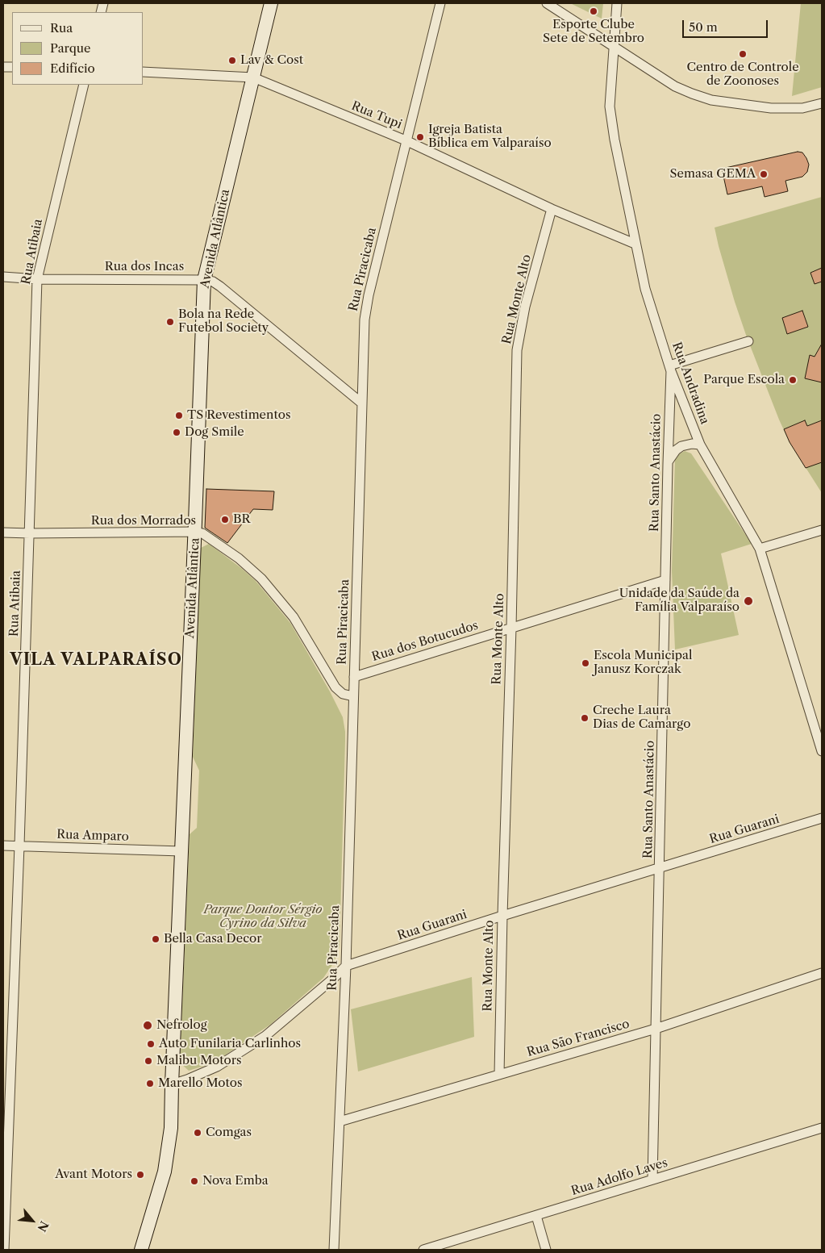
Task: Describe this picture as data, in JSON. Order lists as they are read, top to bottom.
{
  "streets": {
    "main road": ["Avenida Atlântica"],
    "street": [
      "Rua Tupi",
      "Rua Atibaia",
      "Rua dos Incas",
      "Rua Piracicaba",
      "Rua Monte Alto",
      "Rua Andradina",
      "Rua Santo Anastácio",
      "Rua dos Morrados",
      "Rua dos Botucudos",
      "Rua Guarani",
      "Rua Amparo",
      "Rua São Francisco",
      "Rua Adolfo Laves"
    ]
  },
  "crossings": [
    ["Rua Tupi", "Avenida Atlântica"],
    ["Rua Tupi", "Rua Piracicaba"],
    ["Rua Tupi", "Rua Monte Alto"],
    ["Rua Tupi", "Rua Andradina"],
    ["Avenida Atlântica", "Rua dos Incas"],
    ["Avenida Atlântica", "Rua dos Morrados"],
    ["Avenida Atlântica", "Rua Guarani"],
    ["Avenida Atlântica", "Rua Amparo"],
    ["Rua Atibaia", "Rua dos Incas"],
    ["Rua Atibaia", "Rua dos Morrados"],
    ["Rua Atibaia", "Rua Amparo"],
    ["Rua dos Incas", "Rua Piracicaba"],
    ["Rua Piracicaba", "Rua dos Morrados"],
    ["Rua Piracicaba", "Rua dos Botucudos"],
    ["Rua Piracicaba", "Rua Guarani"],
    ["Rua Piracicaba", "Rua São Francisco"],
    ["Rua Monte Alto", "Rua dos Botucudos"],
    ["Rua Monte Alto", "Rua Guarani"],
    ["Rua Monte Alto", "Rua São Francisco"],
    ["Rua Andradina", "Rua Santo Anastácio"],
    ["Rua Santo Anastácio", "Rua dos Botucudos"],
    ["Rua Santo Anastácio", "Rua Guarani"],
    ["Rua Santo Anastácio", "Rua São Francisco"],
    ["Rua Santo Anastácio", "Rua Adolfo Laves"]
  ],
  "districts": ["VILA VALPARAÍSO"],
  "parks": ["Parque Doutor Sérgio Cyrino da Silva"],
  "places": [
    "Esporte Clube Sete de Setembro",
    "Centro de Controle de Zoonoses",
    "Lav & Cost",
    "Igreja Batista Bíblica em Valparaíso",
    "Semasa GEMA",
    "Bola na Rede Futebol Society",
    "Parque Escola",
    "TS Revestimentos",
    "Dog Smile",
    "BR",
    "Unidade da Saúde da Família Valparaíso",
    "Escola Municipal Janusz Korczak",
    "Creche Laura Dias de Camargo",
    "Bella Casa Decor",
    "Nefrolog",
    "Auto Funilaria Carlinhos",
    "Malibu Motors",
    "Marello Motos",
    "Comgas",
    "Avant Motors",
    "Nova Emba"
  ],
  "legend": ["Rua", "Parque", "Edifício"],
  "scale_bar": "50 m",
  "north": "bottom right"
}
